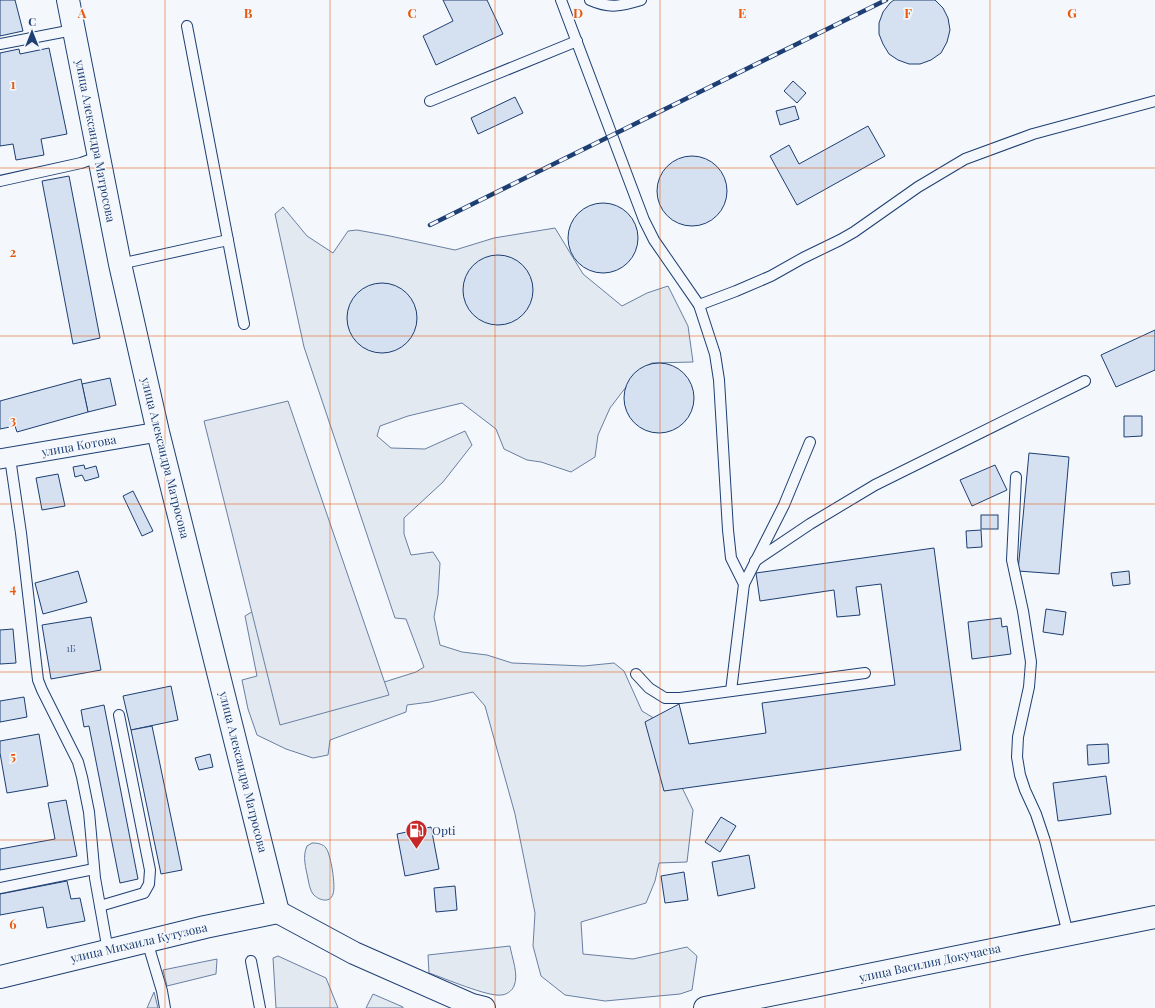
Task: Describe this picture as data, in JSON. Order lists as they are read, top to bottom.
{
  "streets": {
    "street": [
      "улица Александра Матросова",
      "улица Котова",
      "улица Михаила Кутузова",
      "улица Василия Докучаева"
    ]
  },
  "crossings": [
    ["улица Александра Матросова", "улица Котова"],
    ["улица Александра Матросова", "улица Михаила Кутузова"]
  ],
  "places": {
    "fuel station": ["Opti"]
  },
  "house_numbers": ["1Б"],
  "north": "top",
  "grid": {
    "columns": [
      "A",
      "B",
      "C",
      "D",
      "E",
      "F",
      "G"
    ],
    "rows": [
      "1",
      "2",
      "3",
      "4",
      "5",
      "6"
    ]
  }
}
